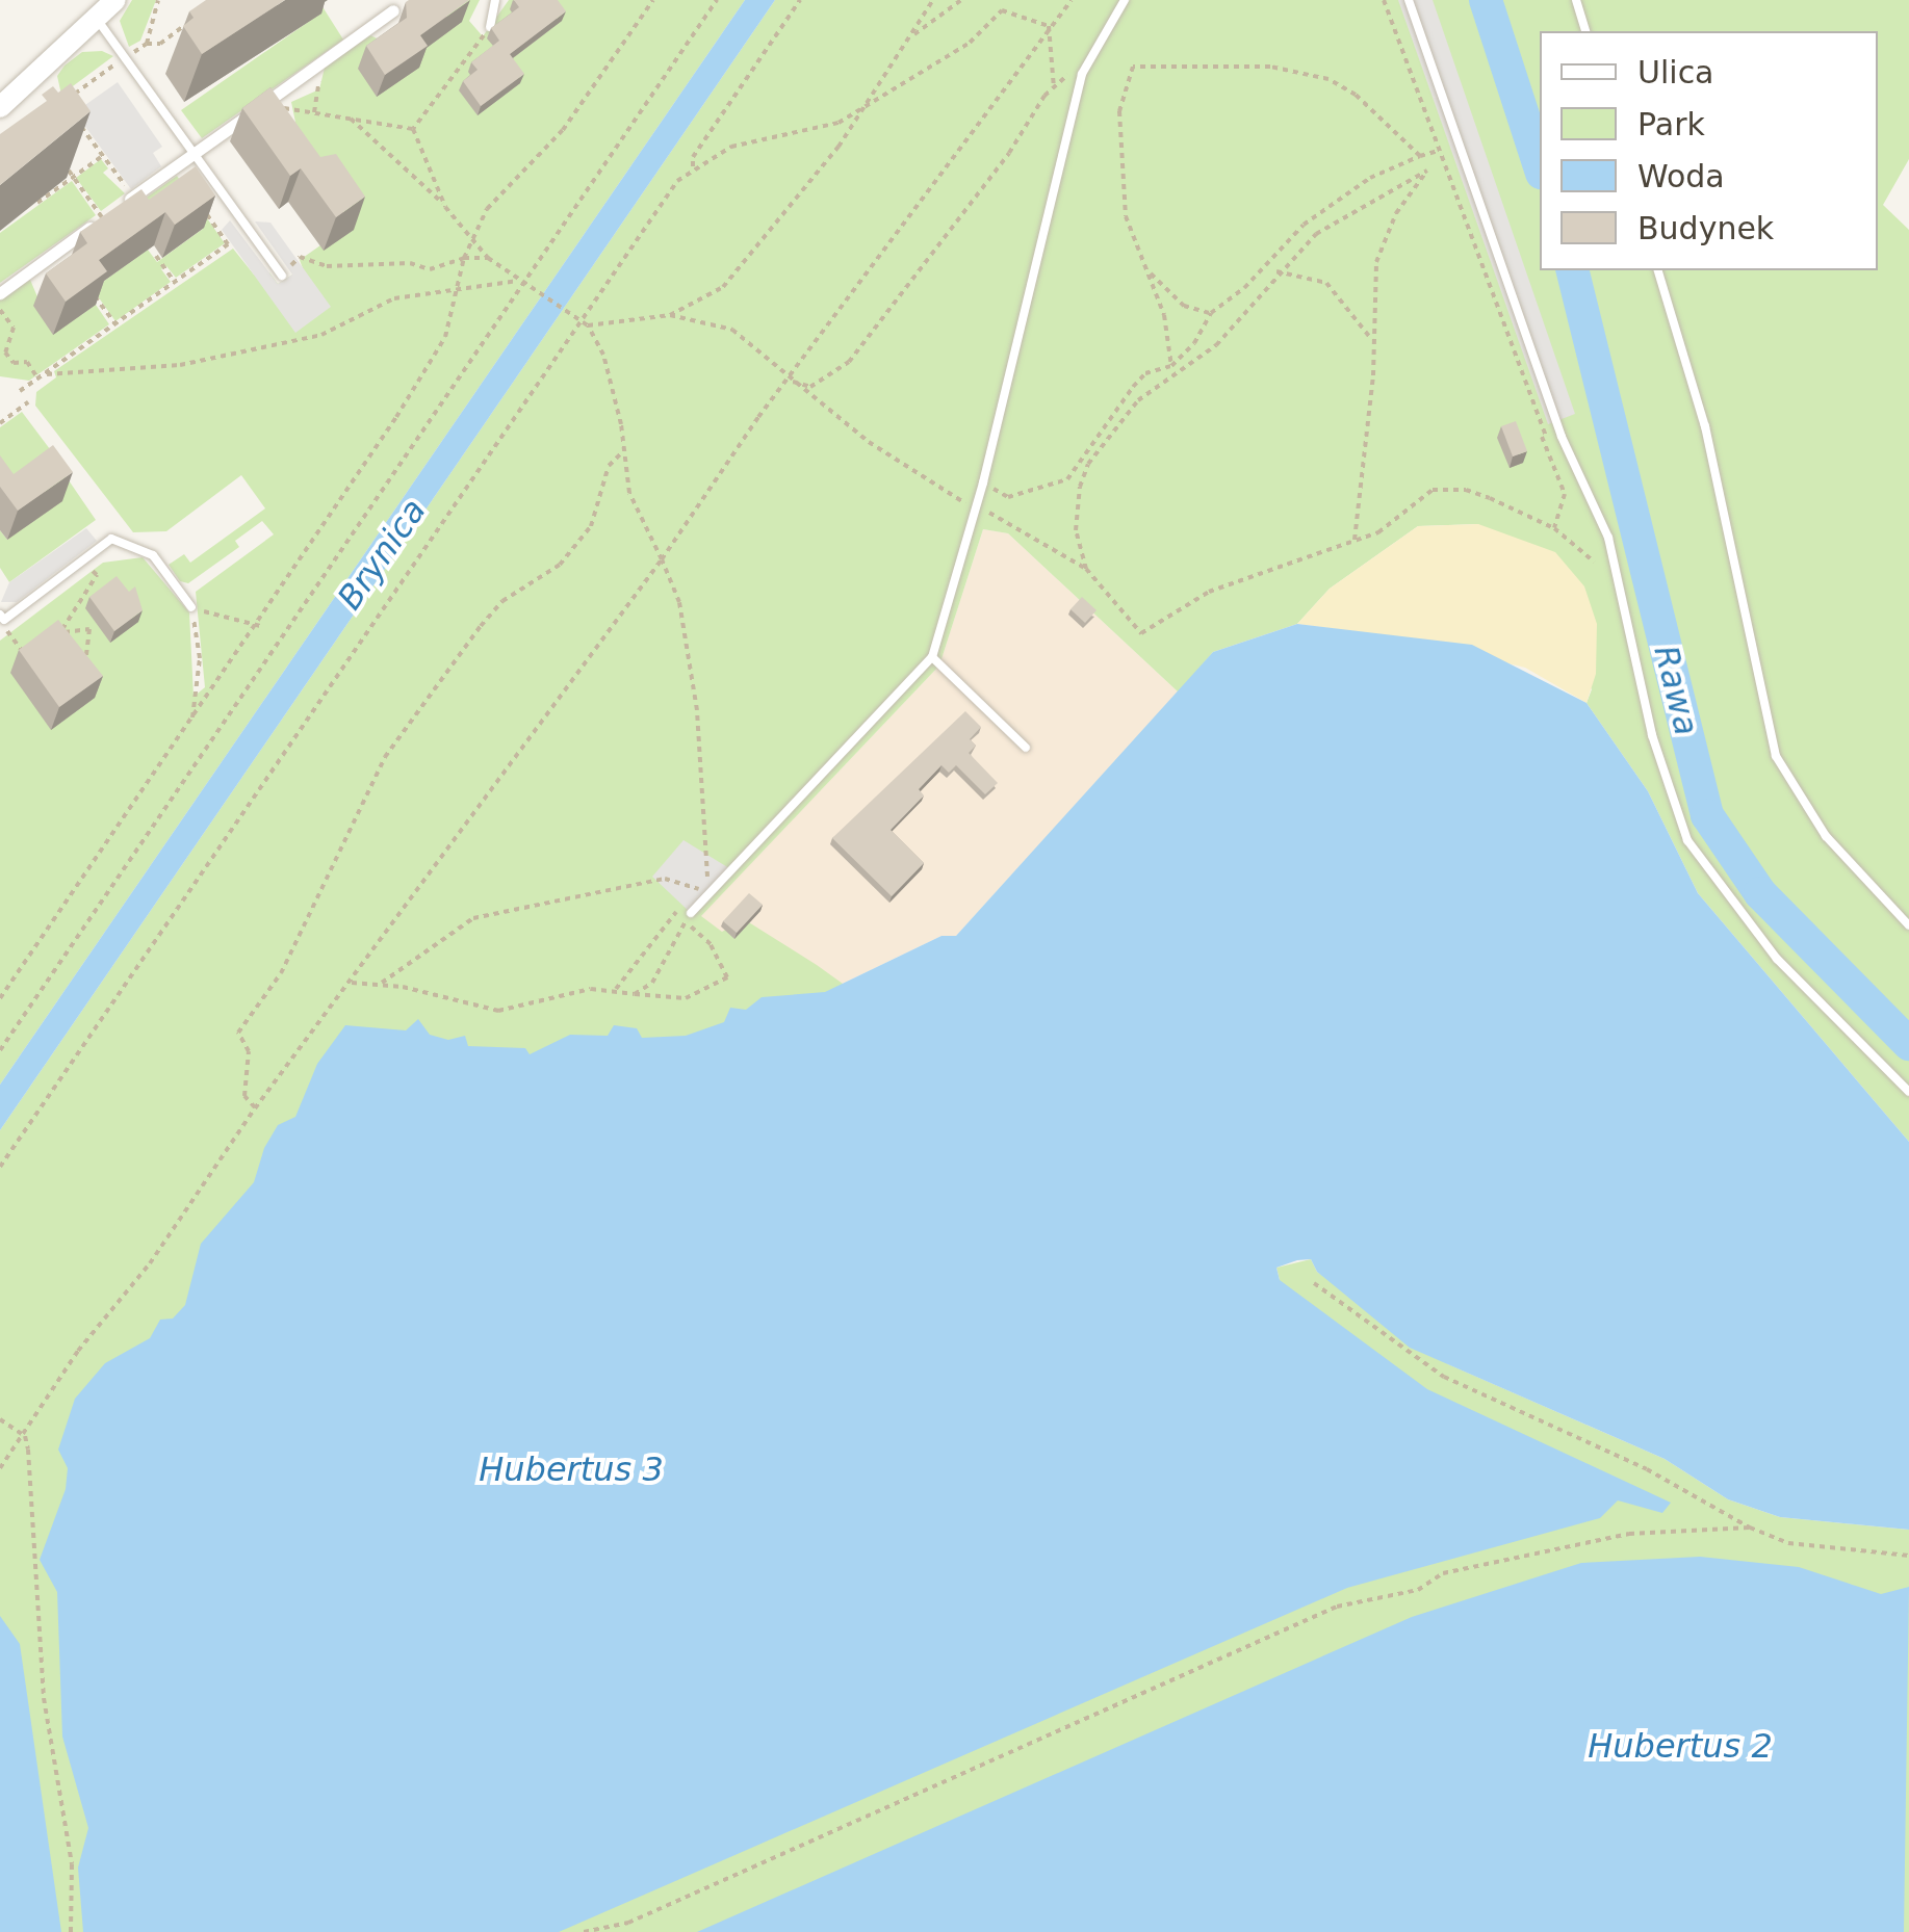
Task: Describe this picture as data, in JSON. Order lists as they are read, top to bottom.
{
  "water": [
    "Brynica",
    "Rawa",
    "Hubertus 3",
    "Hubertus 2"
  ],
  "legend": [
    "Ulica",
    "Park",
    "Woda",
    "Budynek"
  ]
}
